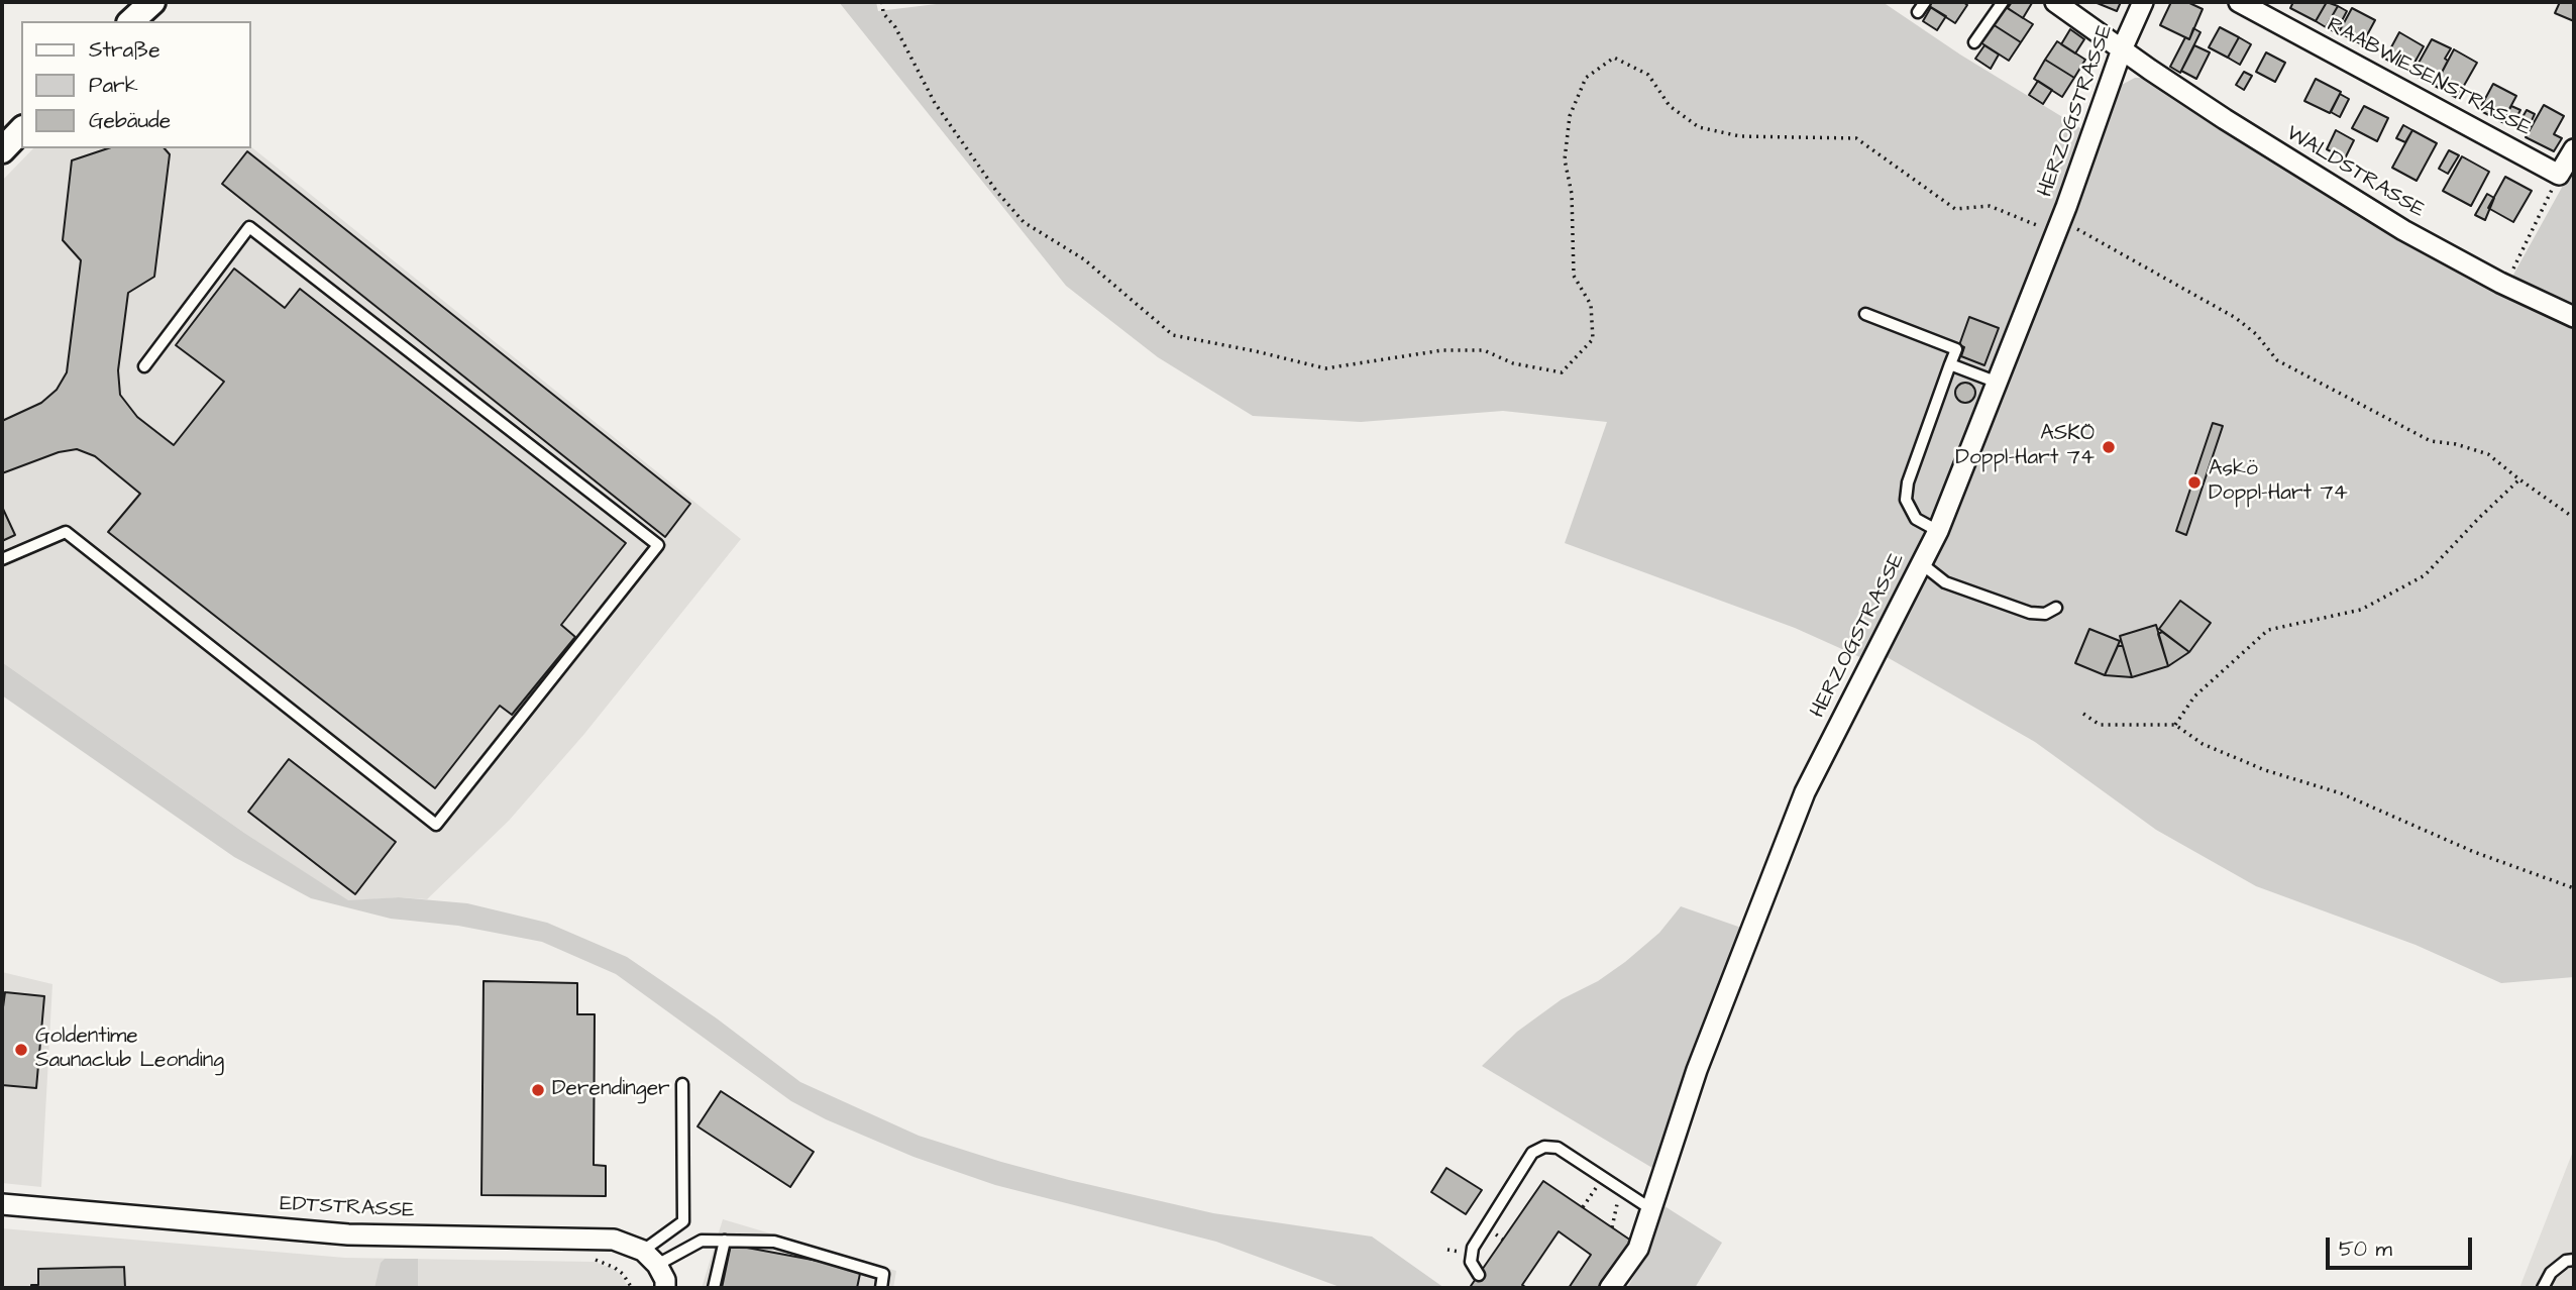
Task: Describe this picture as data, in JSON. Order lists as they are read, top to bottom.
{
  "streets": {
    "street": [
      "RAABWIESENSTRASSE",
      "HERZOGSTRASSE",
      "WALDSTRASSE",
      "EDTSTRASSE"
    ]
  },
  "crossings": [
    ["HERZOGSTRASSE", "WALDSTRASSE"]
  ],
  "places": [
    "ASKÖ Doppl-Hart 74",
    "Askö Doppl-Hart 74",
    "Goldentime Saunaclub Leonding",
    "Derendinger"
  ],
  "legend": ["Straße", "Park", "Gebäude"],
  "scale_bar": "50 m"
}
